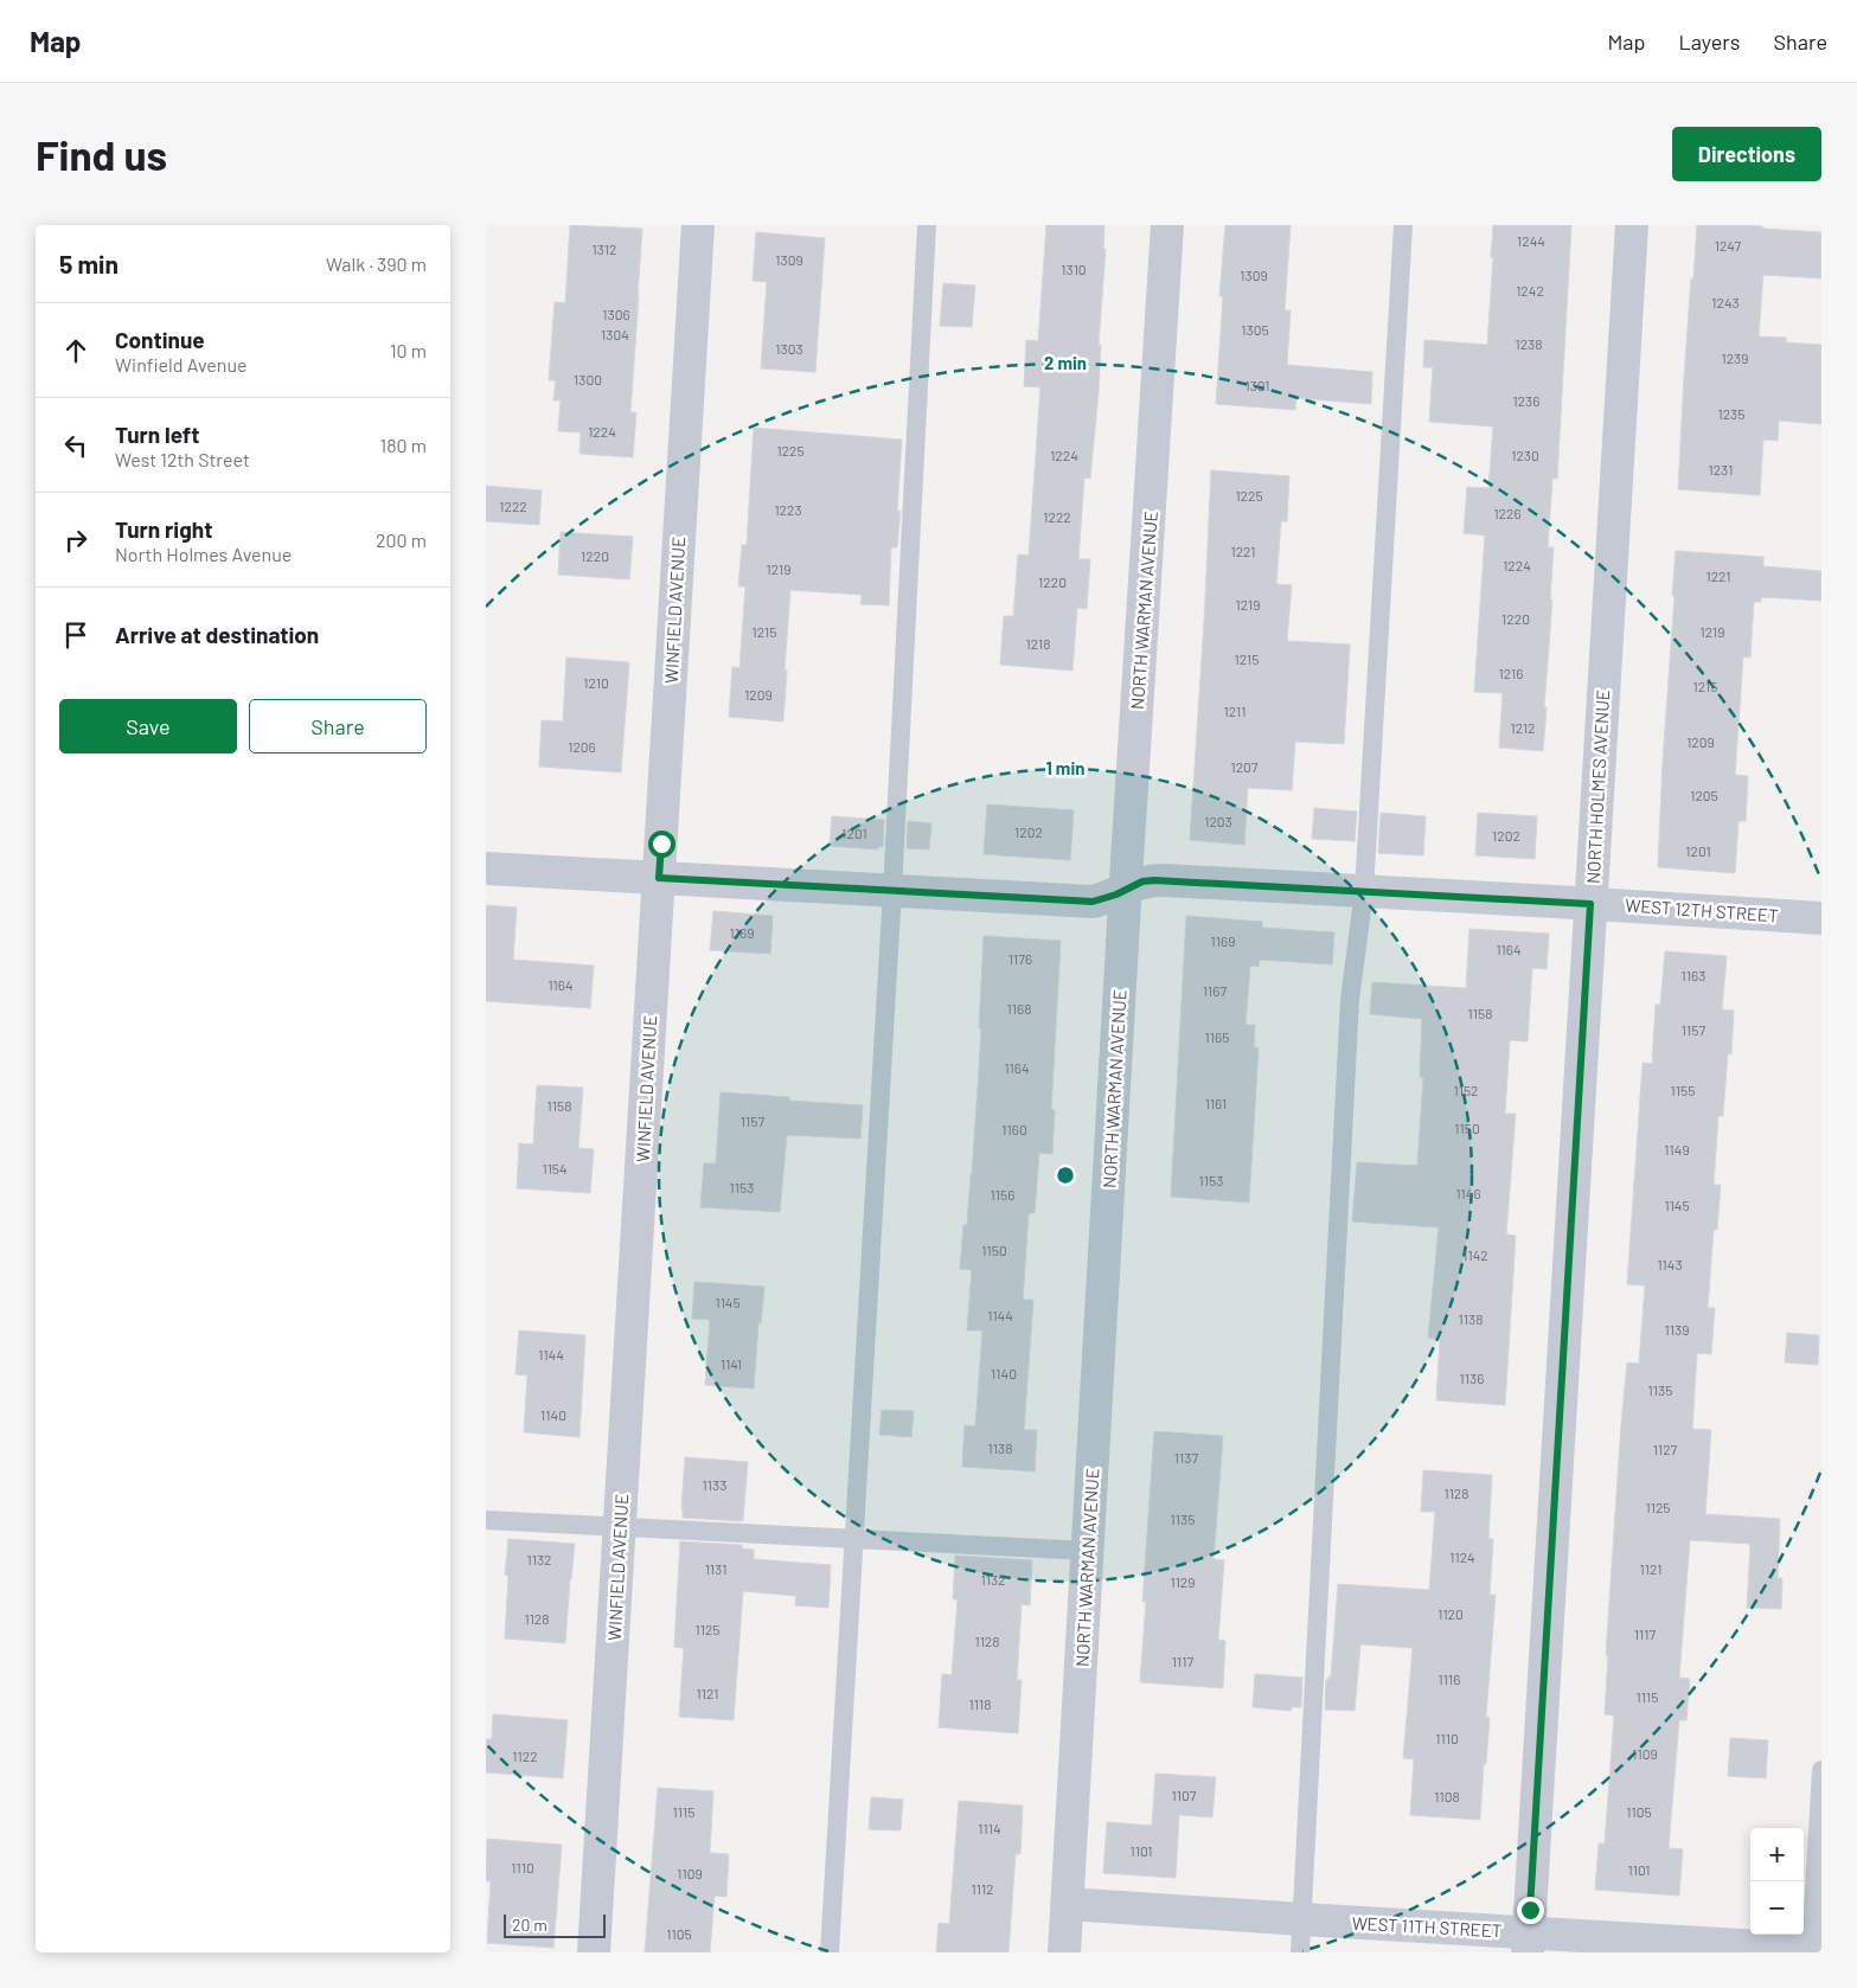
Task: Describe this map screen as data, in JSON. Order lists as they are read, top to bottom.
{
  "streets": {
    "street": [
      "WINFIELD AVENUE",
      "NORTH WARMAN AVENUE",
      "NORTH HOLMES AVENUE",
      "WEST 12TH STREET",
      "WEST 11TH STREET"
    ]
  },
  "crossings": [
    ["WINFIELD AVENUE", "WEST 12TH STREET"],
    ["NORTH WARMAN AVENUE", "WEST 12TH STREET"],
    ["NORTH WARMAN AVENUE", "WEST 11TH STREET"],
    ["NORTH HOLMES AVENUE", "WEST 12TH STREET"],
    ["NORTH HOLMES AVENUE", "WEST 11TH STREET"]
  ],
  "house_numbers": [
    "1244",
    "1247",
    "1312",
    "1309",
    "1310",
    "1309",
    "1242",
    "1243",
    "1306",
    "1305",
    "1304",
    "1238",
    "1303",
    "1239",
    "1300",
    "1301",
    "1236",
    "1235",
    "1224",
    "1225",
    "1224",
    "1230",
    "1231",
    "1225",
    "1222",
    "1223",
    "1226",
    "1222",
    "1221",
    "1220",
    "1224",
    "1219",
    "1221",
    "1220",
    "1219",
    "1220",
    "1215",
    "1219",
    "1218",
    "1215",
    "1216",
    "1210",
    "1215",
    "1209",
    "1211",
    "1212",
    "1209",
    "1206",
    "1207",
    "1205",
    "1203",
    "1202",
    "1201",
    "1202",
    "1201",
    "1169",
    "1169",
    "1164",
    "1176",
    "1163",
    "1164",
    "1167",
    "1168",
    "1158",
    "1157",
    "1165",
    "1164",
    "1152",
    "1155",
    "1161",
    "1158",
    "1157",
    "1150",
    "1160",
    "1149",
    "1154",
    "1153",
    "1153",
    "1146",
    "1156",
    "1145",
    "1150",
    "1142",
    "1143",
    "1145",
    "1144",
    "1138",
    "1139",
    "1144",
    "1141",
    "1140",
    "1136",
    "1135",
    "1140",
    "1138",
    "1127",
    "1137",
    "1133",
    "1128",
    "1125",
    "1135",
    "1124",
    "1132",
    "1131",
    "1121",
    "1132",
    "1129",
    "1120",
    "1128",
    "1125",
    "1117",
    "1128",
    "1117",
    "1116",
    "1121",
    "1115",
    "1118",
    "1110",
    "1109",
    "1122",
    "1107",
    "1108",
    "1115",
    "1105",
    "1114",
    "1101",
    "1110",
    "1101",
    "1109",
    "1112",
    "1105"
  ],
  "scale_bar": "20 m",
  "page": {
    "header": "Map",
    "nav": ["Map", "Layers", "Share"],
    "buttons": [
      "Directions",
      ["Save", "Share"]
    ],
    "title": "Find us",
    "heading": ["5 min", "Walk · 390 m"],
    "list": [
      ["Continue", "Winfield Avenue", "10 m"],
      ["Turn left", "West 12th Street", "180 m"],
      ["Turn right", "North Holmes Avenue", "200 m"],
      "Arrive at destination"
    ],
    "map_buttons": ["+", "−"],
    "scale": "20 m"
  },
  "rings": ["2 min", "1 min"]
}
